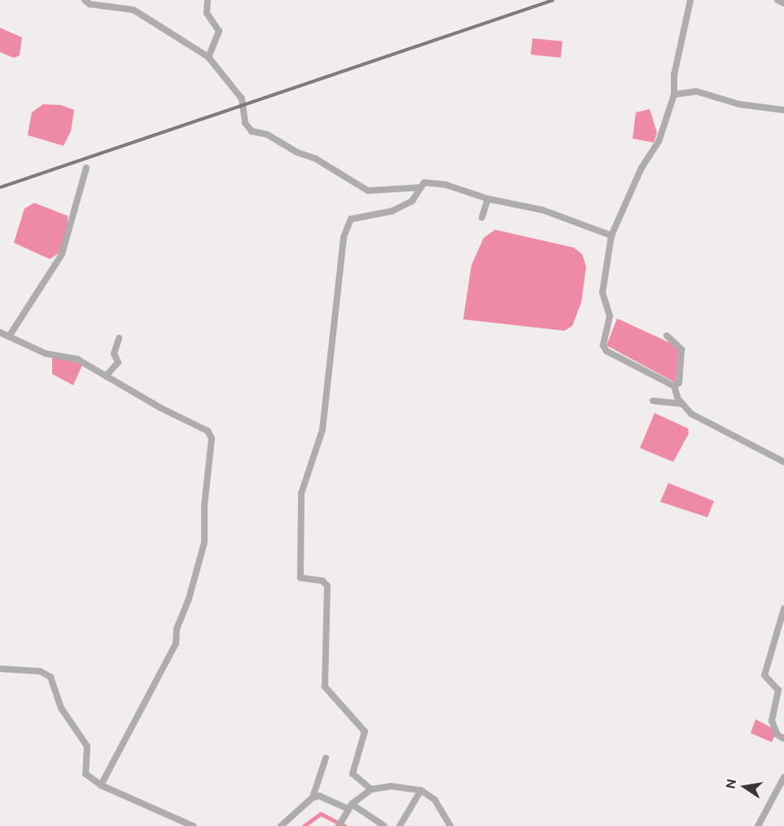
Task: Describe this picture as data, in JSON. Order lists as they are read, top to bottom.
{
  "north": "left"
}
